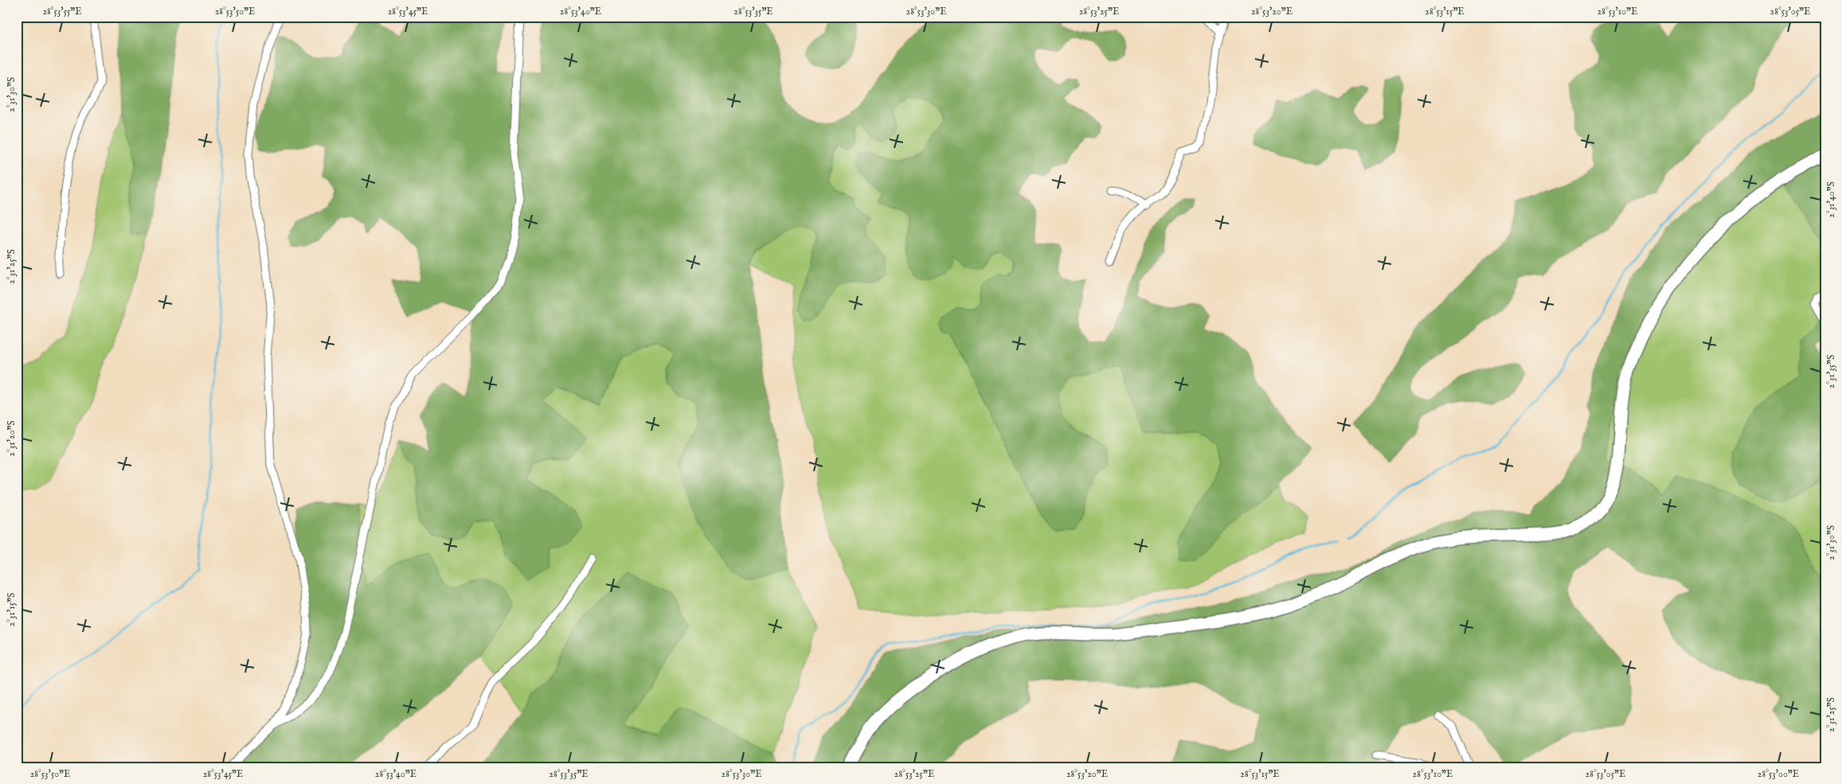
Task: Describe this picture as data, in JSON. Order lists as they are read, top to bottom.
{
  "coordinates": [
    "28°53'55\"E",
    "28°53'50\"E",
    "28°53'45\"E",
    "28°53'40\"E",
    "28°53'35\"E",
    "28°53'30\"E",
    "28°53'25\"E",
    "28°53'20\"E",
    "28°53'15\"E",
    "28°53'10\"E",
    "28°53'05\"E",
    "2°31'30\"S",
    "2°31'40\"S",
    "2°31'25\"S",
    "2°31'35\"S",
    "2°31'20\"S",
    "2°31'15\"S",
    "28°53'00\"E"
  ]
}
